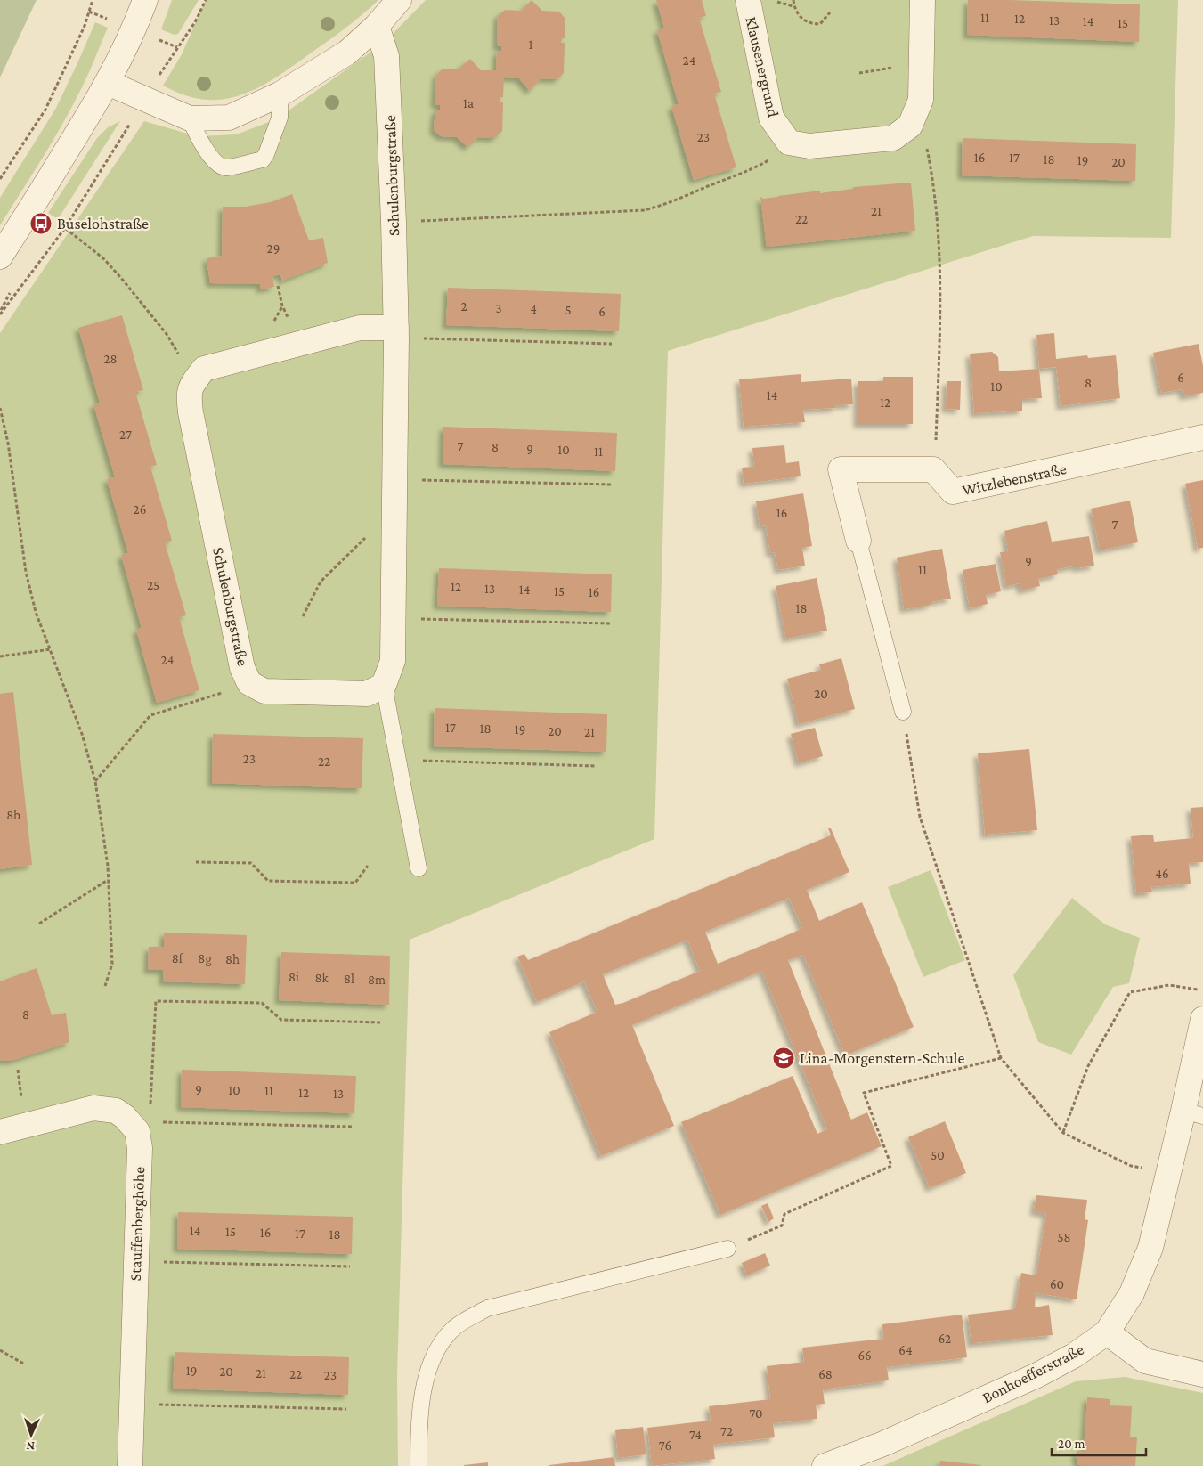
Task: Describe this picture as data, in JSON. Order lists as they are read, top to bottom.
{
  "streets": {
    "street": [
      "Klausenergrund",
      "Schulenburgstraße",
      "Witzlebenstraße",
      "Stauffenberghöhe",
      "Bonhoefferstraße"
    ]
  },
  "places": {
    "bus stop": ["Buselohstraße"],
    "school or university": ["Lina-Morgenstern-Schule"]
  },
  "house_numbers": [
    "11",
    "12",
    "13",
    "14",
    "15",
    "1",
    "24",
    "1a",
    "23",
    "16",
    "17",
    "18",
    "19",
    "20",
    "21",
    "22",
    "29",
    "2",
    "3",
    "4",
    "5",
    "6",
    "28",
    "6",
    "8",
    "10",
    "14",
    "12",
    "27",
    "7",
    "8",
    "9",
    "10",
    "11",
    "26",
    "16",
    "7",
    "9",
    "11",
    "25",
    "12",
    "13",
    "14",
    "15",
    "16",
    "18",
    "24",
    "20",
    "17",
    "18",
    "19",
    "20",
    "21",
    "23",
    "22",
    "8b",
    "46",
    "8f",
    "8g",
    "8h",
    "8i",
    "8k",
    "8l",
    "8m",
    "8",
    "9",
    "10",
    "11",
    "12",
    "13",
    "50",
    "14",
    "15",
    "16",
    "17",
    "18",
    "58",
    "60",
    "62",
    "64",
    "66",
    "19",
    "20",
    "21",
    "22",
    "68",
    "23",
    "70",
    "72",
    "74",
    "76"
  ],
  "scale_bar": "20 m",
  "north": "bottom"
}
